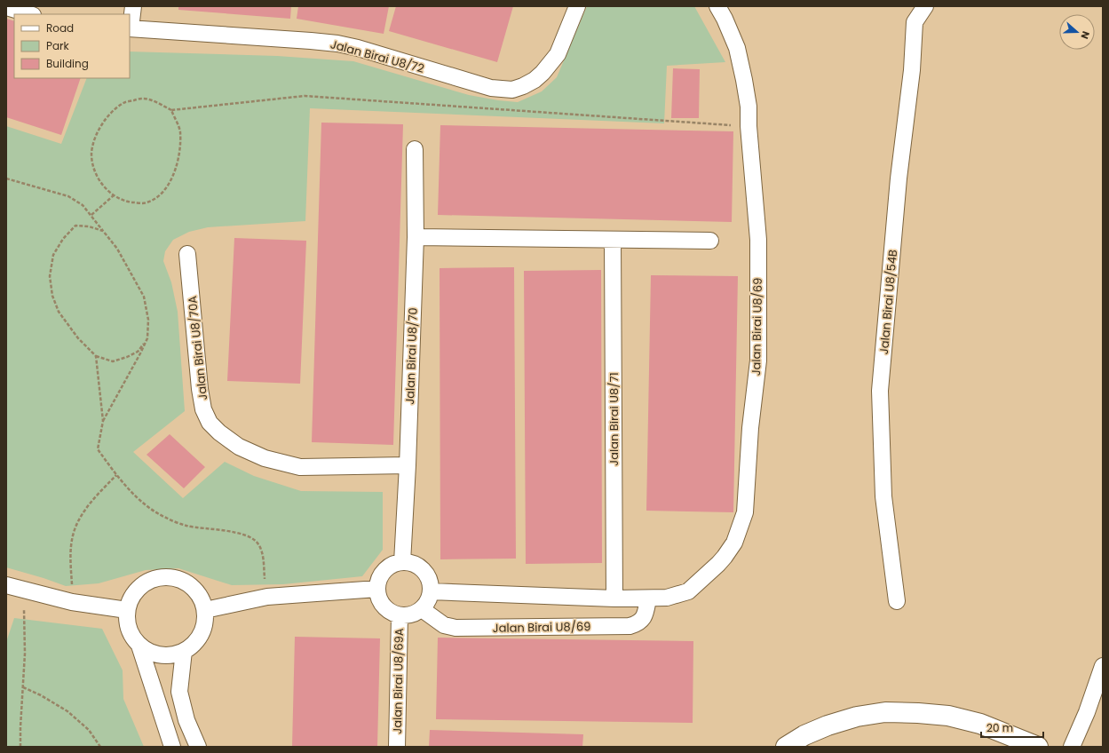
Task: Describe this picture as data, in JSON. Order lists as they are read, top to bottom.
{
  "streets": {
    "street": [
      "Jalan Birai U8/72",
      "Jalan Birai U8/54B",
      "Jalan Birai U8/69",
      "Jalan Birai U8/70A",
      "Jalan Birai U8/70",
      "Jalan Birai U8/71",
      "Jalan Birai U8/69A"
    ]
  },
  "crossings": [
    ["Jalan Birai U8/69", "Jalan Birai U8/70"],
    ["Jalan Birai U8/69", "Jalan Birai U8/71"],
    ["Jalan Birai U8/69", "Jalan Birai U8/69A"],
    ["Jalan Birai U8/70A", "Jalan Birai U8/70"],
    ["Jalan Birai U8/70", "Jalan Birai U8/69A"]
  ],
  "legend": ["Road", "Park", "Building"],
  "scale_bar": "20 m",
  "north": "right"
}
